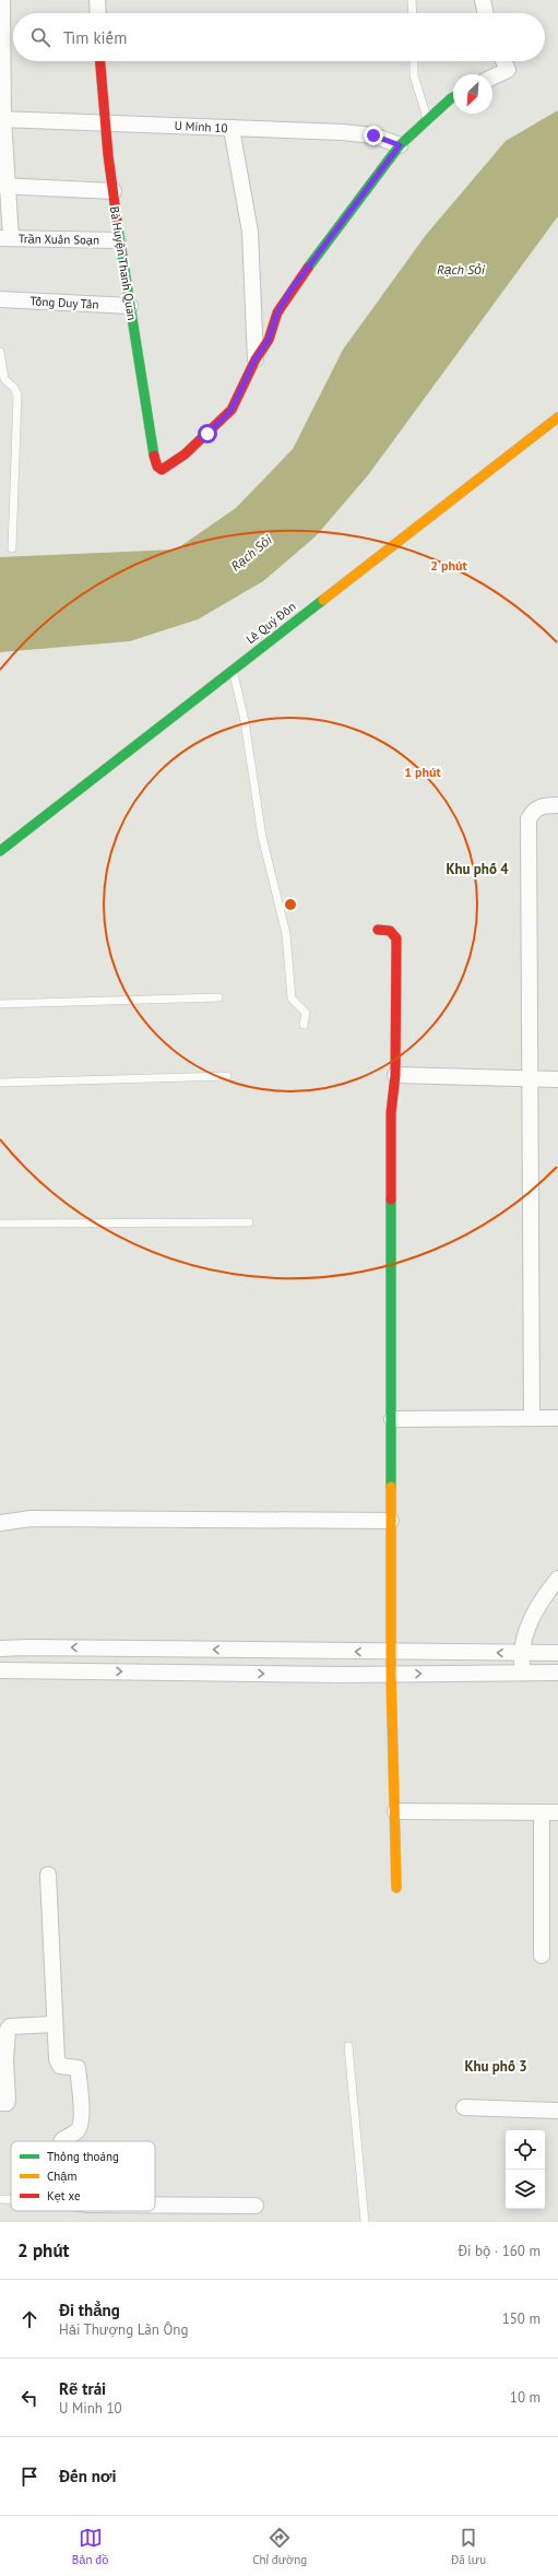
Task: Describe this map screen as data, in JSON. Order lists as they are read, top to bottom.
{
  "streets": {
    "street": [
      "U Minh 10",
      "Trần Xuân Soạn",
      "Bà Huyện Thanh Quan",
      "Tống Duy Tân",
      "Lê Quý Đôn"
    ]
  },
  "crossings": [
    ["U Minh 10", "Bà Huyện Thanh Quan"],
    ["Trần Xuân Soạn", "Bà Huyện Thanh Quan"],
    ["Bà Huyện Thanh Quan", "Tống Duy Tân"]
  ],
  "districts": ["Khu phố 4", "Khu phố 3"],
  "water": ["Rạch Sỏi"],
  "legend": ["Thông thoáng", "Chậm", "Kẹt xe"],
  "north": "bottom left",
  "page": {
    "search": "Tìm kiếm",
    "heading": ["2 phút", "Đi bộ · 160 m"],
    "list": [
      ["Đi thẳng", "Hải Thượng Lãn Ông", "150 m"],
      ["Rẽ trái", "U Minh 10", "10 m"],
      "Đến nơi"
    ],
    "nav": ["Bản đồ", "Chỉ đường", "Đã lưu"]
  },
  "rings": ["2 phút", "1 phút"]
}
